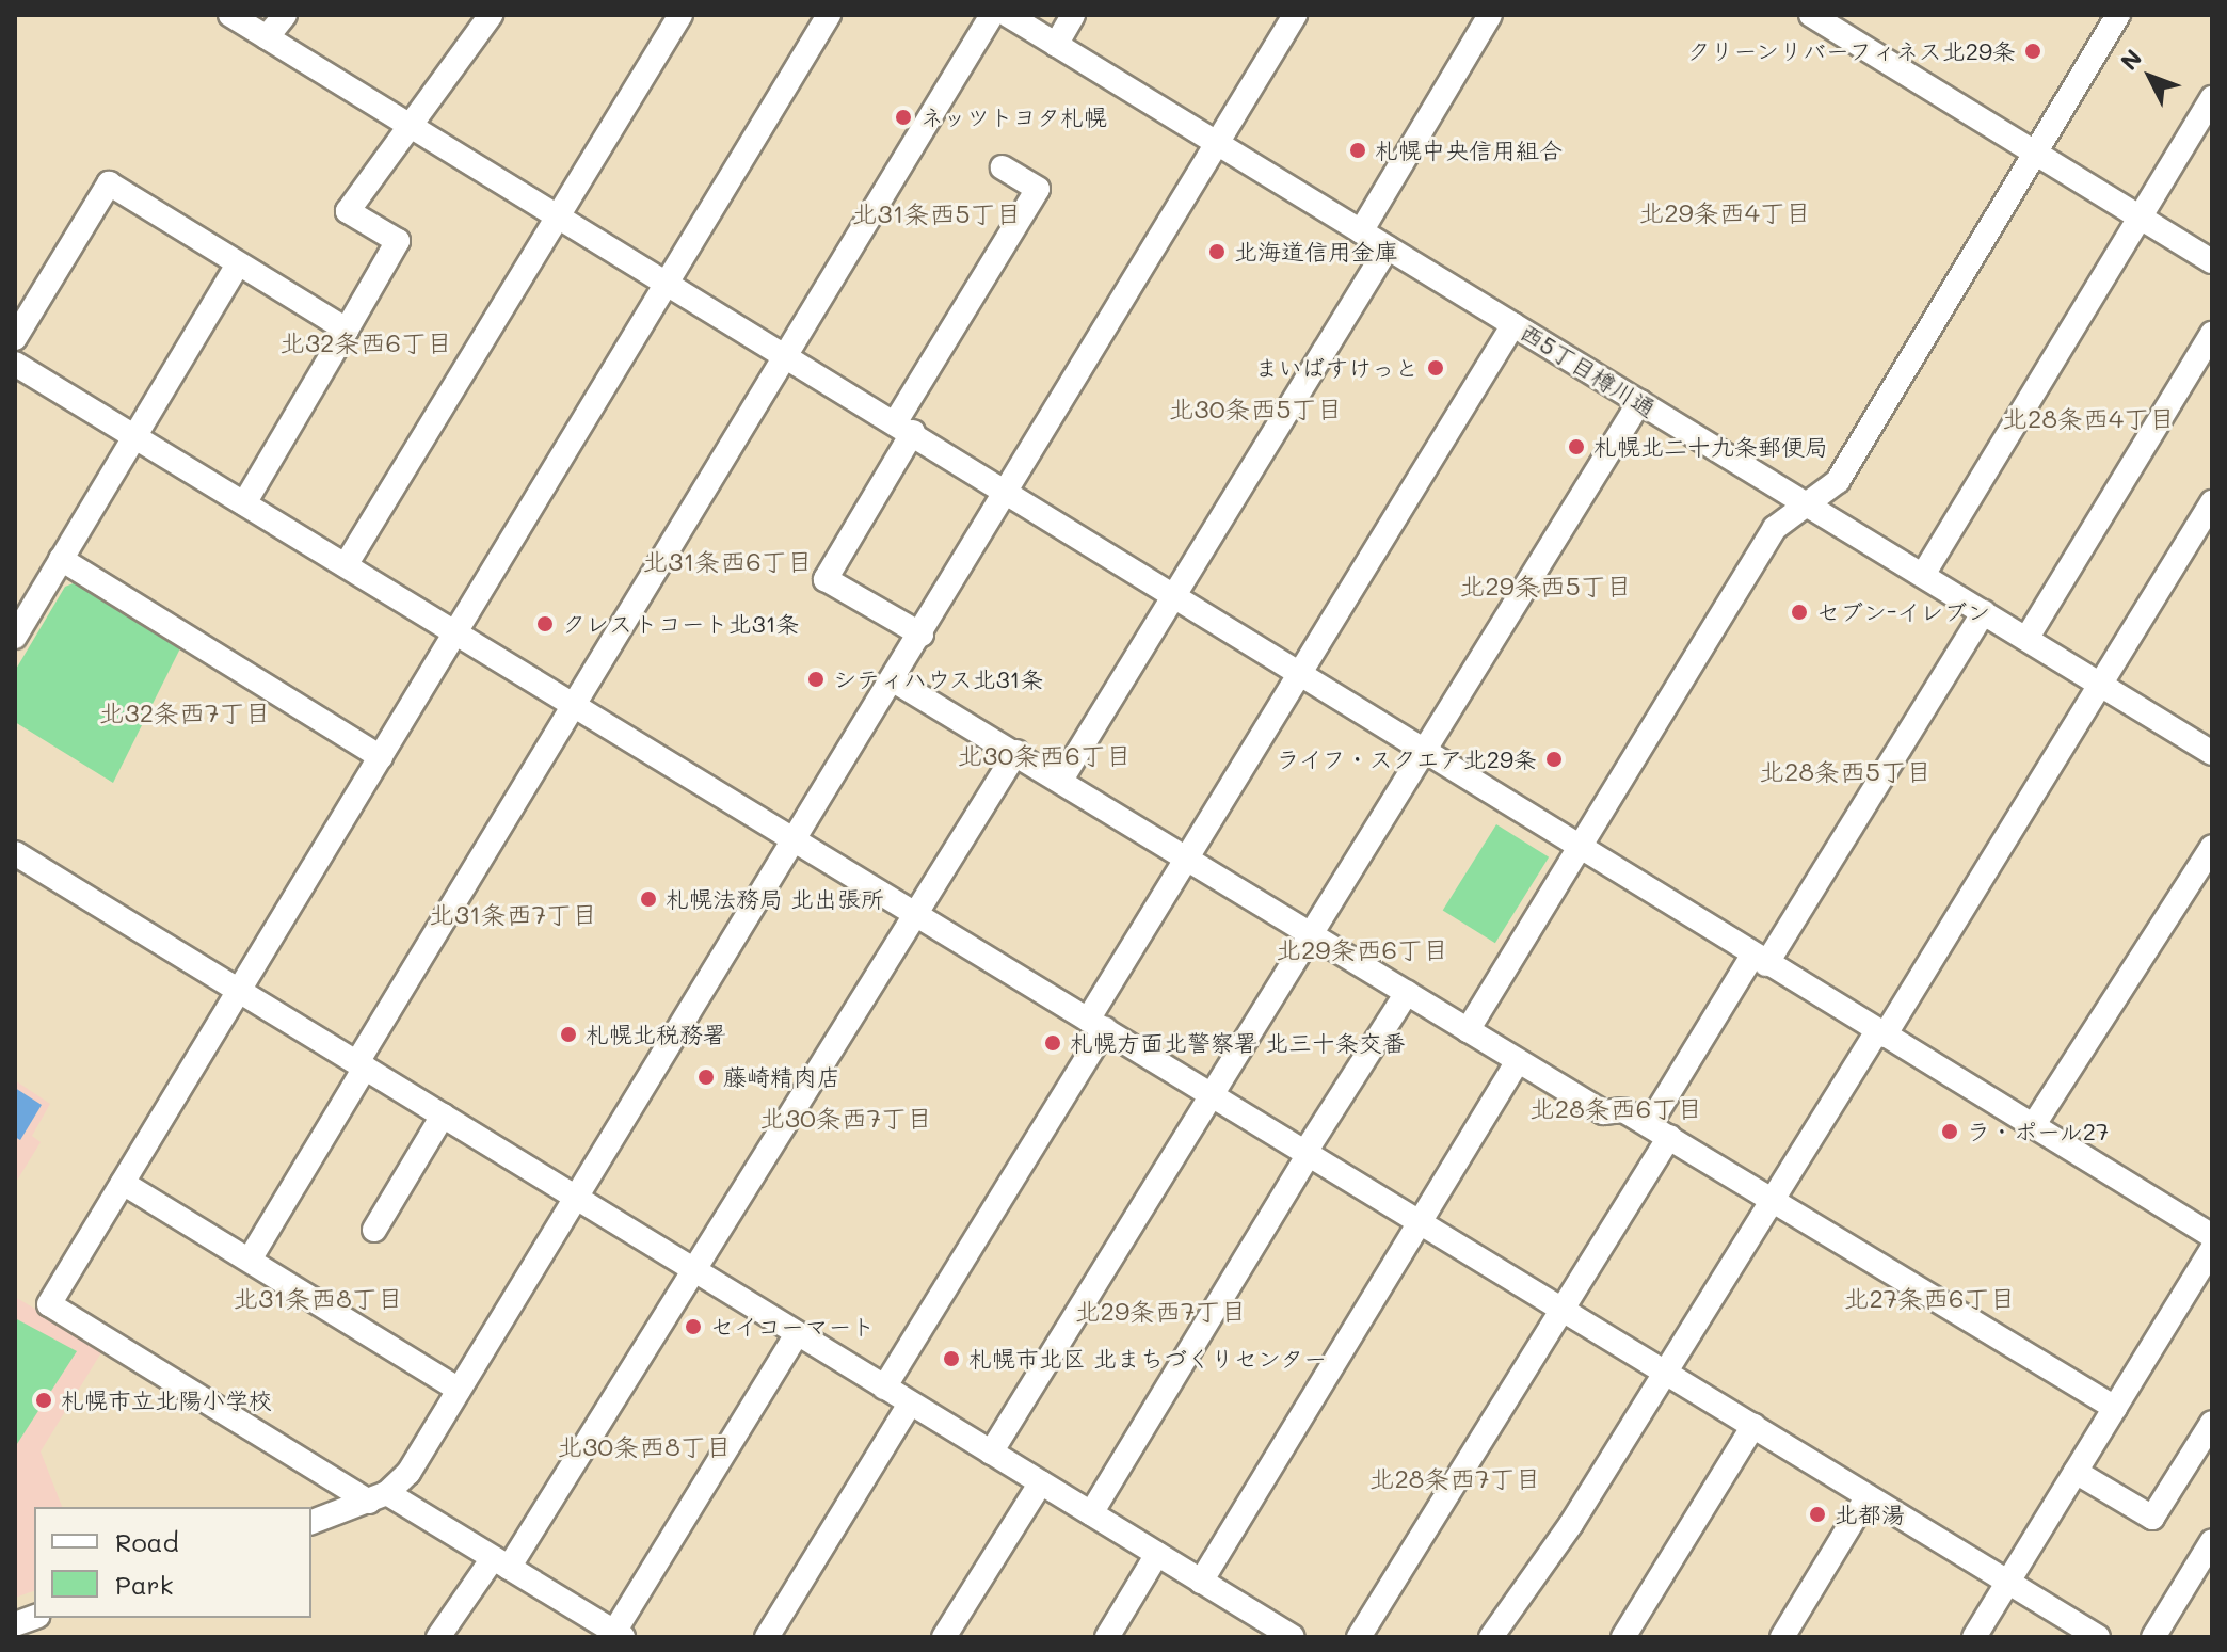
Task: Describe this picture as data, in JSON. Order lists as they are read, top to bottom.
{
  "streets": {
    "street": ["西5丁目樽川通"]
  },
  "districts": [
    "北29条西4丁目",
    "北31条西5丁目",
    "北32条西6丁目",
    "北30条西5丁目",
    "北28条西4丁目",
    "北31条西6丁目",
    "北29条西5丁目",
    "北32条西7丁目",
    "北30条西6丁目",
    "北28条西5丁目",
    "北31条西7丁目",
    "北29条西6丁目",
    "北28条西6丁目",
    "北30条西7丁目",
    "北31条西8丁目",
    "北27条西6丁目",
    "北29条西7丁目",
    "北30条西8丁目",
    "北28条西7丁目"
  ],
  "places": [
    "クリーンリバーフィネス北29条",
    "ネッツトヨタ札幌",
    "札幌中央信用組合",
    "北海道信用金庫",
    "まいばすけっと",
    "札幌北二十九条郵便局",
    "セブン-イレブン",
    "クレストコート北31条",
    "シティハウス北31条",
    "ライフ・スクエア北29条",
    "札幌法務局 北出張所",
    "札幌北税務署",
    "札幌方面北警察署 北三十条交番",
    "藤崎精肉店",
    "ラ・ポール27",
    "セイコーマート",
    "札幌市北区 北まちづくりセンター",
    "札幌市立北陽小学校",
    "北都湯"
  ],
  "legend": ["Road", "Park"],
  "north": "top left"
}
